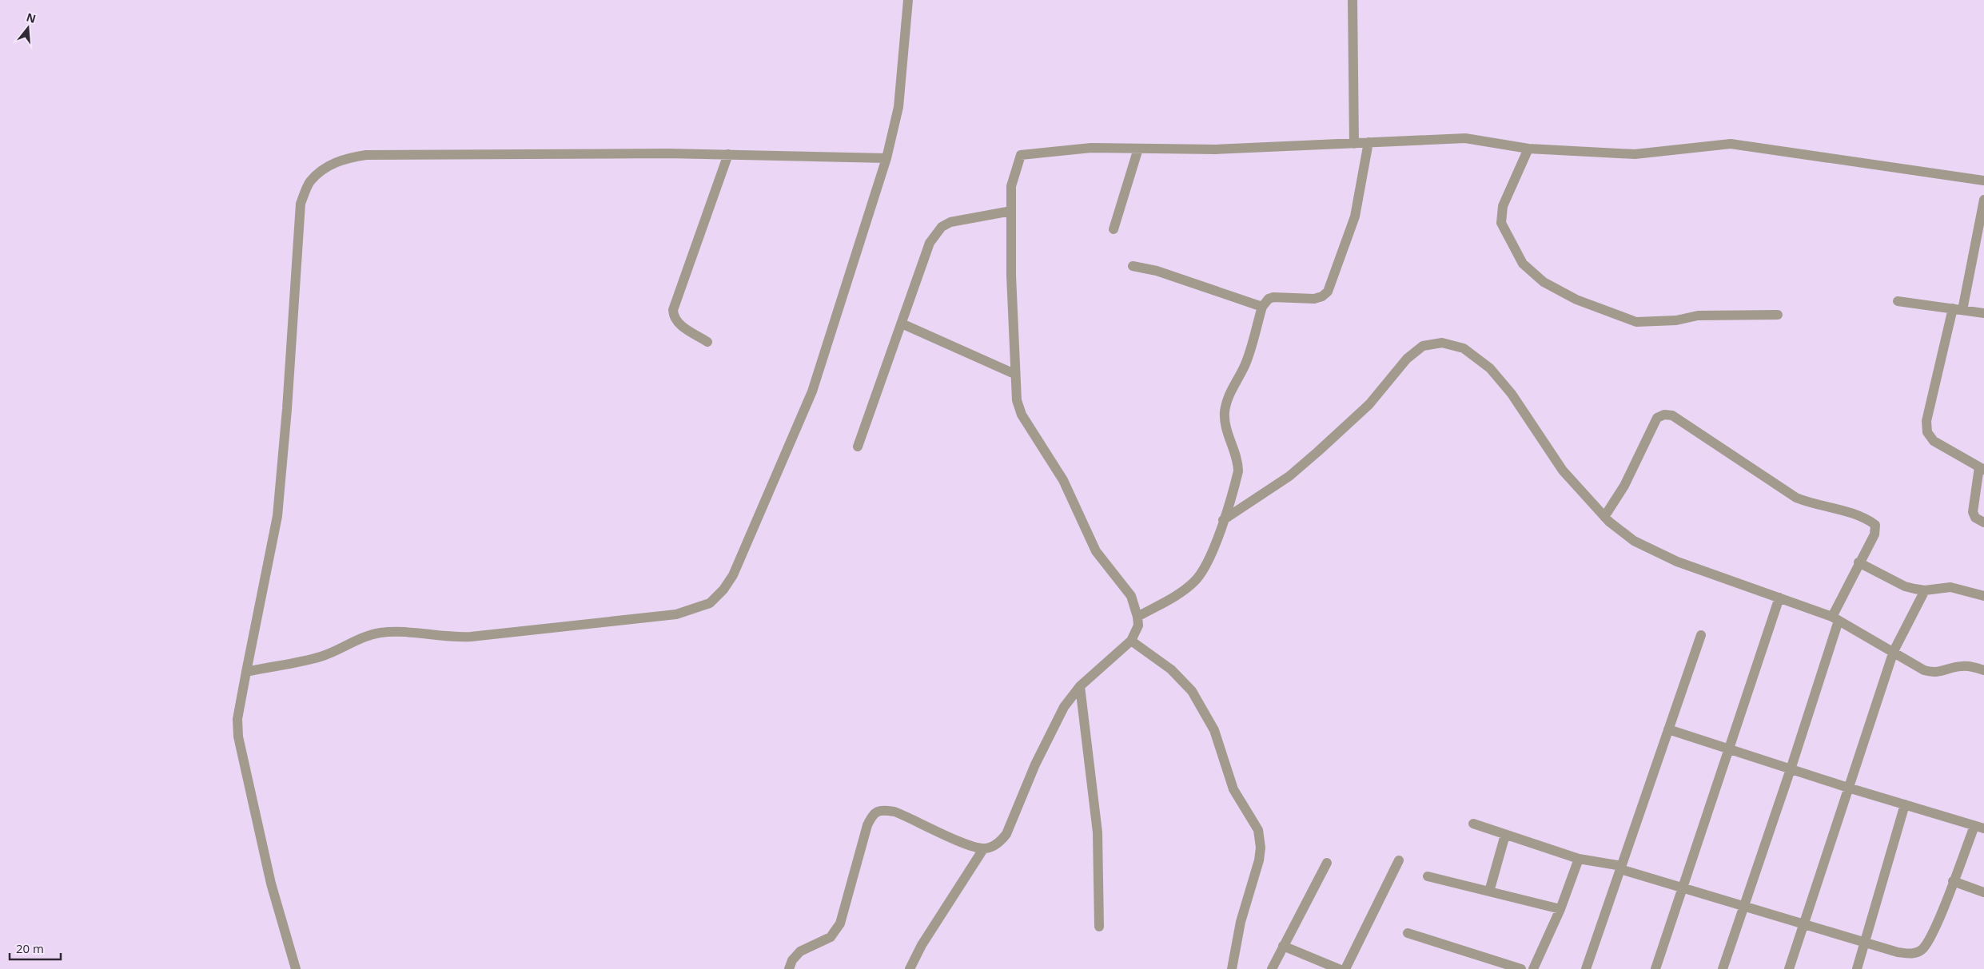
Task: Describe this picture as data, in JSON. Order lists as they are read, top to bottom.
{
  "scale_bar": "20 m",
  "north": "top"
}
